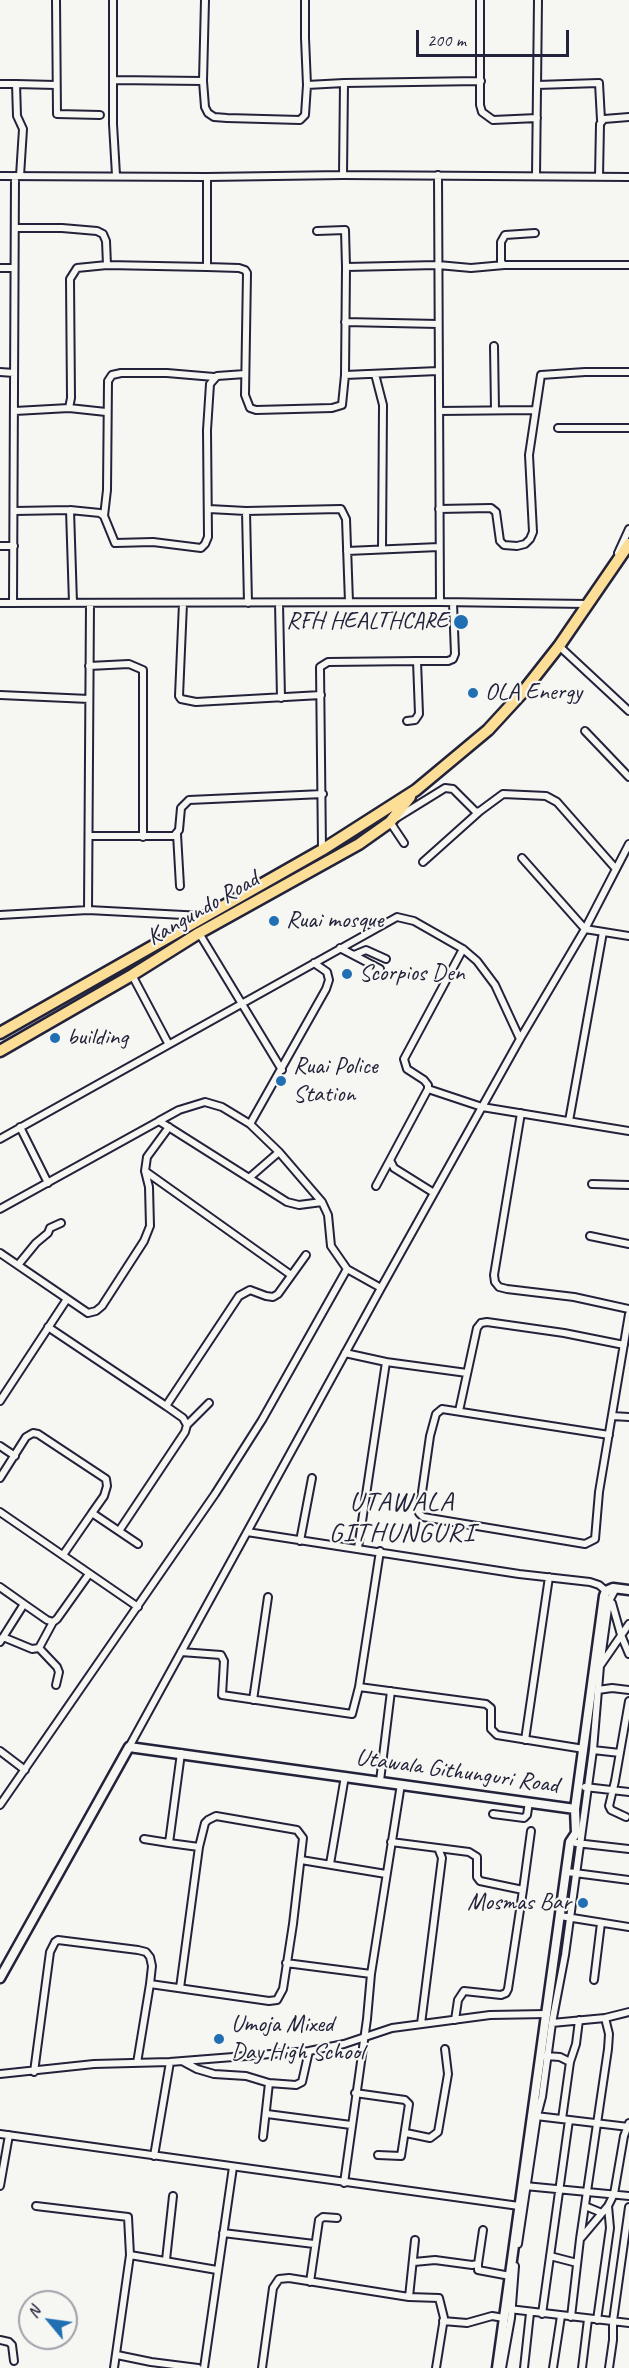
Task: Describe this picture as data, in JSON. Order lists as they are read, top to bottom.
{
  "streets": {
    "highway": ["Kangundo Road"],
    "street": ["Utawala Githunguri Road"]
  },
  "districts": ["UTAWALA GITHUNGURI"],
  "places": [
    "RFH HEALTHCARE",
    "OLA Energy",
    "Ruai mosque",
    "Scorpios Den",
    "building",
    "Ruai Police Station",
    "Mosmas Bar",
    "Umoja Mixed Day High School"
  ],
  "scale_bar": "200 m",
  "north": "top left"
}
